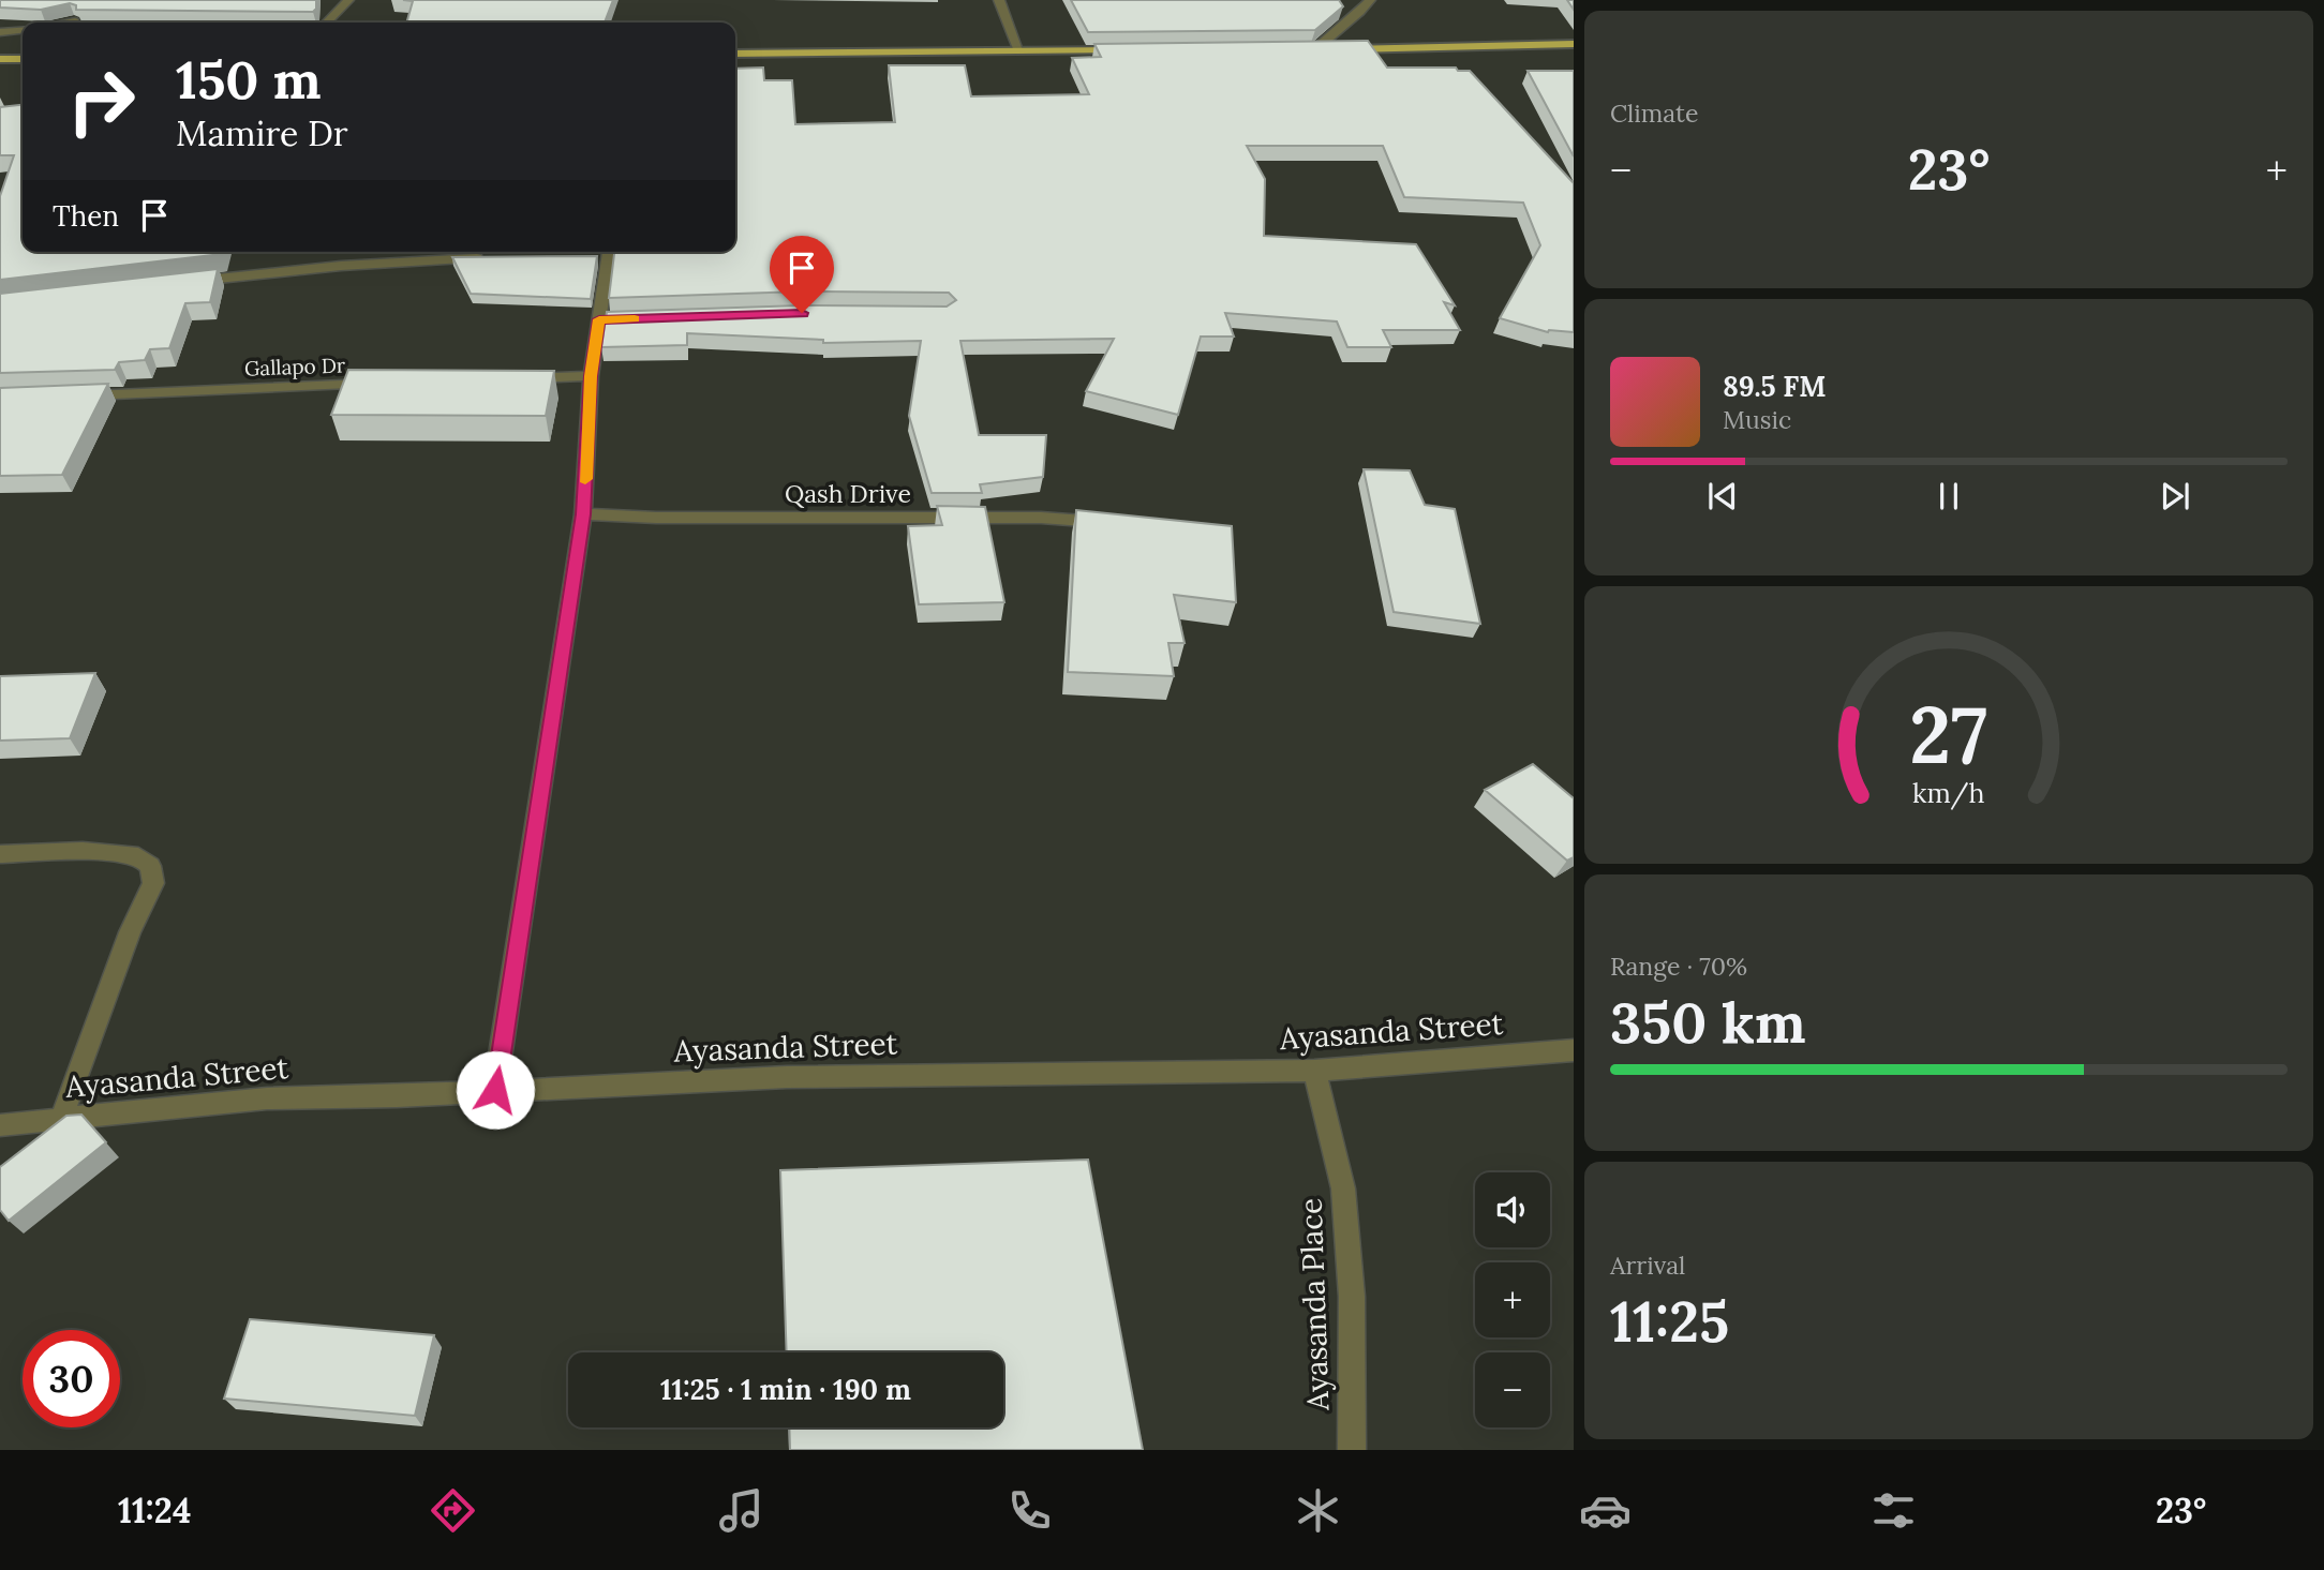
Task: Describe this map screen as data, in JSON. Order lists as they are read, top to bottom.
{
  "streets": {
    "street": [
      "Gallapo Dr",
      "Qash Drive",
      "Ayasanda Street",
      "Ayasanda Place"
    ]
  },
  "crossings": [
    ["Ayasanda Street", "Ayasanda Place"]
  ],
  "page": {
    "tile": [
      "Climate",
      ["Range · 70%", "350 km"],
      ["Arrival", "11:25"]
    ],
    "turn": ["150 m", "Mamire Dr"],
    "heat": ["−", "23°", "+"],
    "then": "Then",
    "song": ["89.5 FM", "Music"],
    "map_buttons": ["+", "−"],
    "limit": "30",
    "trip": "11:25 · 1 min · 190 m",
    "tabs": ["11:24", "23°"],
    "gauge": ["27", "km/h"]
  }
}
